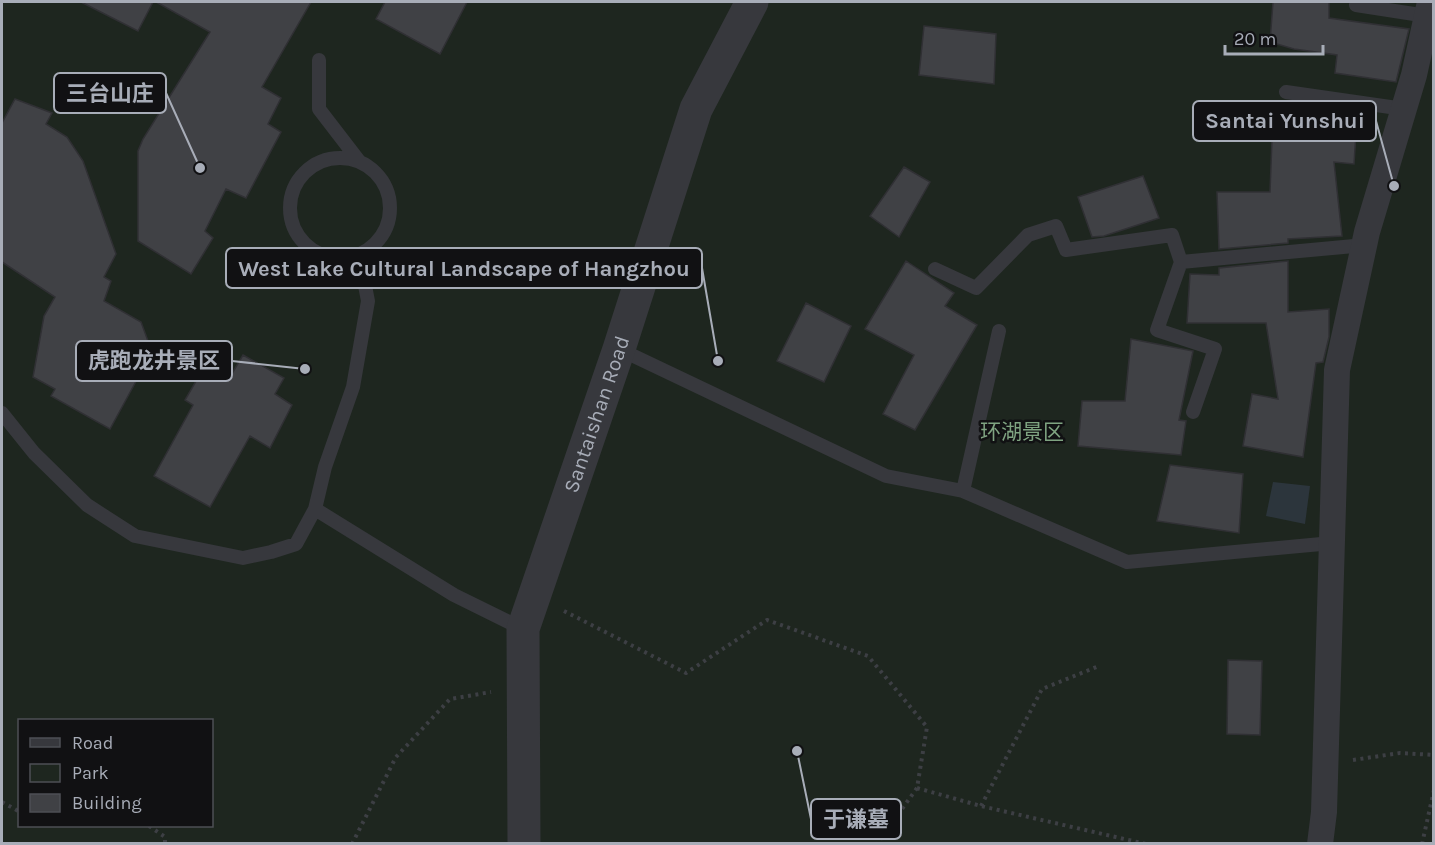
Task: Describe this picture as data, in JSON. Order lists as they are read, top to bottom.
{
  "streets": {
    "street": ["Santaishan Road"]
  },
  "parks": ["环湖景区"],
  "places": [
    "三台山庄",
    "Santai Yunshui",
    "West Lake Cultural Landscape of Hangzhou",
    "虎跑龙井景区",
    "于谦墓"
  ],
  "legend": ["Road", "Park", "Building"],
  "scale_bar": "20 m"
}
